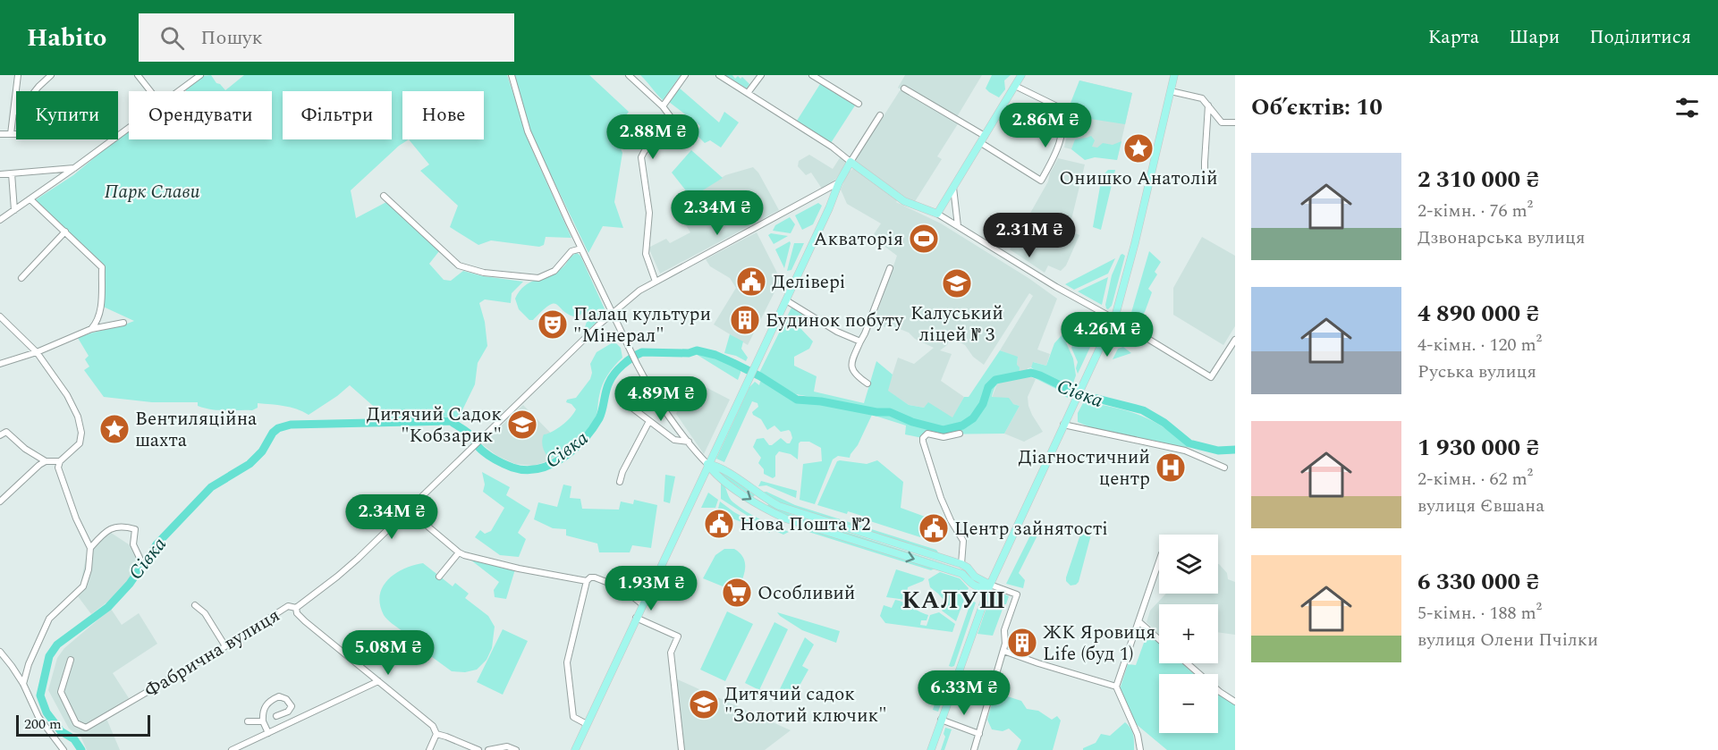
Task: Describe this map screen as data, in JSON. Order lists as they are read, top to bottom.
{
  "streets": {
    "street": ["Фабрична вулиця"]
  },
  "districts": ["КАЛУШ"],
  "water": ["Сівка"],
  "parks": ["Парк Слави"],
  "places": {
    "place": ["Онишко Анатолій", "Вентиляційна шахта"],
    "sports": ["Акваторія"],
    "public building": ["Делівері", "Нова Пошта №2", "Центр зайнятості"],
    "school or university": ["Калуський ліцей № 3", "Дитячий Садок \"Кобзарик\"", "Дитячий садок \"Золотий ключик\""],
    "building": ["Будинок побуту", "ЖК Яровиця Life (буд 1)"],
    "theatre": ["Палац культури \"Мінерал\""],
    "hospital": ["Діагностичний центр"],
    "supermarket": ["Особливий"]
  },
  "scale_bar": "200 m",
  "page": {
    "header": "Habito",
    "search": "Пошук",
    "nav": ["Карта", "Шари", "Поділитися"],
    "heading": "Об’єктів: 10",
    "chip": [
      "Купити",
      "Орендувати",
      "Фільтри",
      "Нове"
    ],
    "price": [
      "2.86M ₴",
      "2.88M ₴",
      "2.34M ₴",
      "2.31M ₴",
      "4.26M ₴",
      "4.89M ₴",
      "2.34M ₴",
      "1.93M ₴",
      "5.08M ₴",
      "6.33M ₴"
    ],
    "list": [
      {
        "name": "2 310 000 ₴",
        "note": "2-кімн. · 76 m² · Дзвонарська вулиця"
      },
      {
        "name": "4 890 000 ₴",
        "note": "4-кімн. · 120 m² · Руська вулиця"
      },
      {
        "name": "1 930 000 ₴",
        "note": "2-кімн. · 62 m² · вулиця Євшана"
      },
      {
        "name": "6 330 000 ₴",
        "note": "5-кімн. · 188 m² · вулиця Олени Пчілки"
      }
    ],
    "map_buttons": ["+", "−"],
    "scale": "200 m"
  }
}
